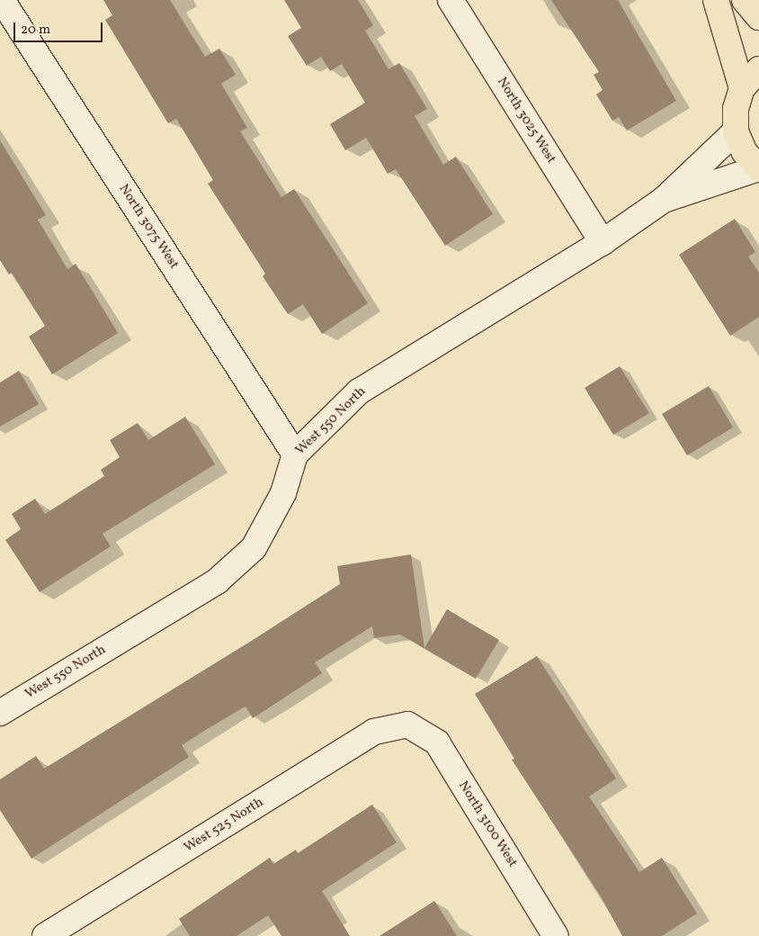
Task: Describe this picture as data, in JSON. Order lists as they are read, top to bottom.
{
  "streets": {
    "street": [
      "North 3025 West",
      "North 3075 West",
      "West 550 North",
      "North 3100 West",
      "West 525 North"
    ]
  },
  "crossings": [
    ["North 3025 West", "West 550 North"],
    ["North 3075 West", "West 550 North"],
    ["North 3100 West", "West 525 North"]
  ],
  "scale_bar": "20 m"
}
